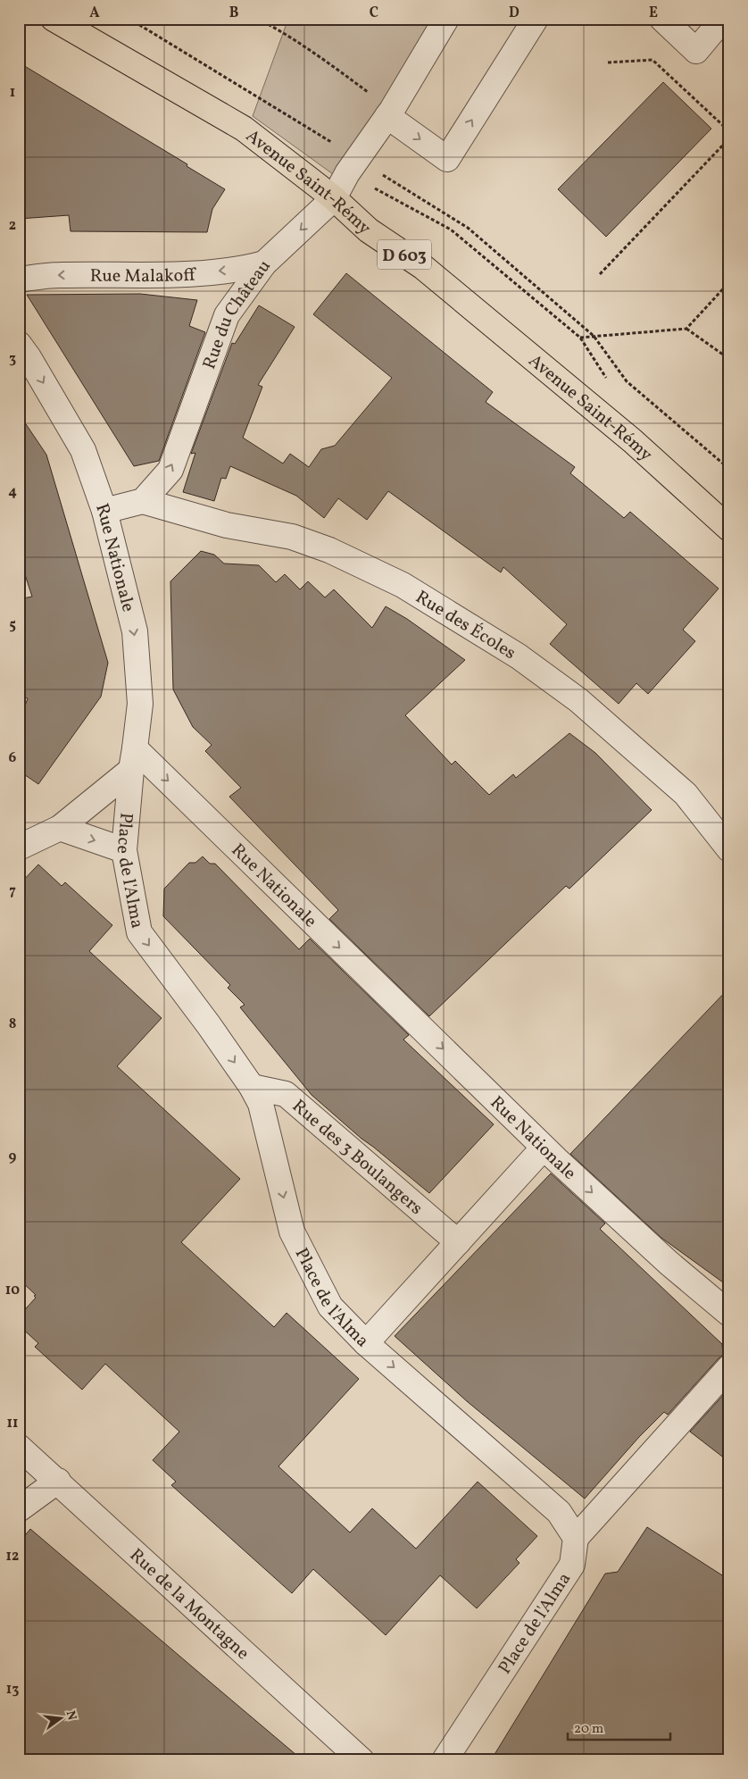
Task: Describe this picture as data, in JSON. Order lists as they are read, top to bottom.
{
  "streets": {
    "main road": ["Avenue Saint-Rémy", "D 603"],
    "street": [
      "Rue Malakoff",
      "Rue du Château",
      "Rue Nationale",
      "Rue des Écoles",
      "Place de l'Alma",
      "Rue des 3 Boulangers",
      "Rue de la Montagne"
    ]
  },
  "crossings": [
    ["Avenue Saint-Rémy", "Rue du Château"],
    ["Rue Malakoff", "Rue du Château"],
    ["Rue du Château", "Rue des Écoles"],
    ["Rue Nationale", "Place de l'Alma"],
    ["Place de l'Alma", "Rue des 3 Boulangers"]
  ],
  "one_way": ["Rue Malakoff", "Rue Nationale", "Place de l'Alma"],
  "scale_bar": "20 m",
  "north": "right",
  "grid": {
    "columns": [
      "A",
      "B",
      "C",
      "D",
      "E"
    ],
    "rows": [
      "1",
      "2",
      "3",
      "4",
      "5",
      "6",
      "7",
      "8",
      "9",
      "10",
      "11",
      "12",
      "13"
    ]
  }
}
